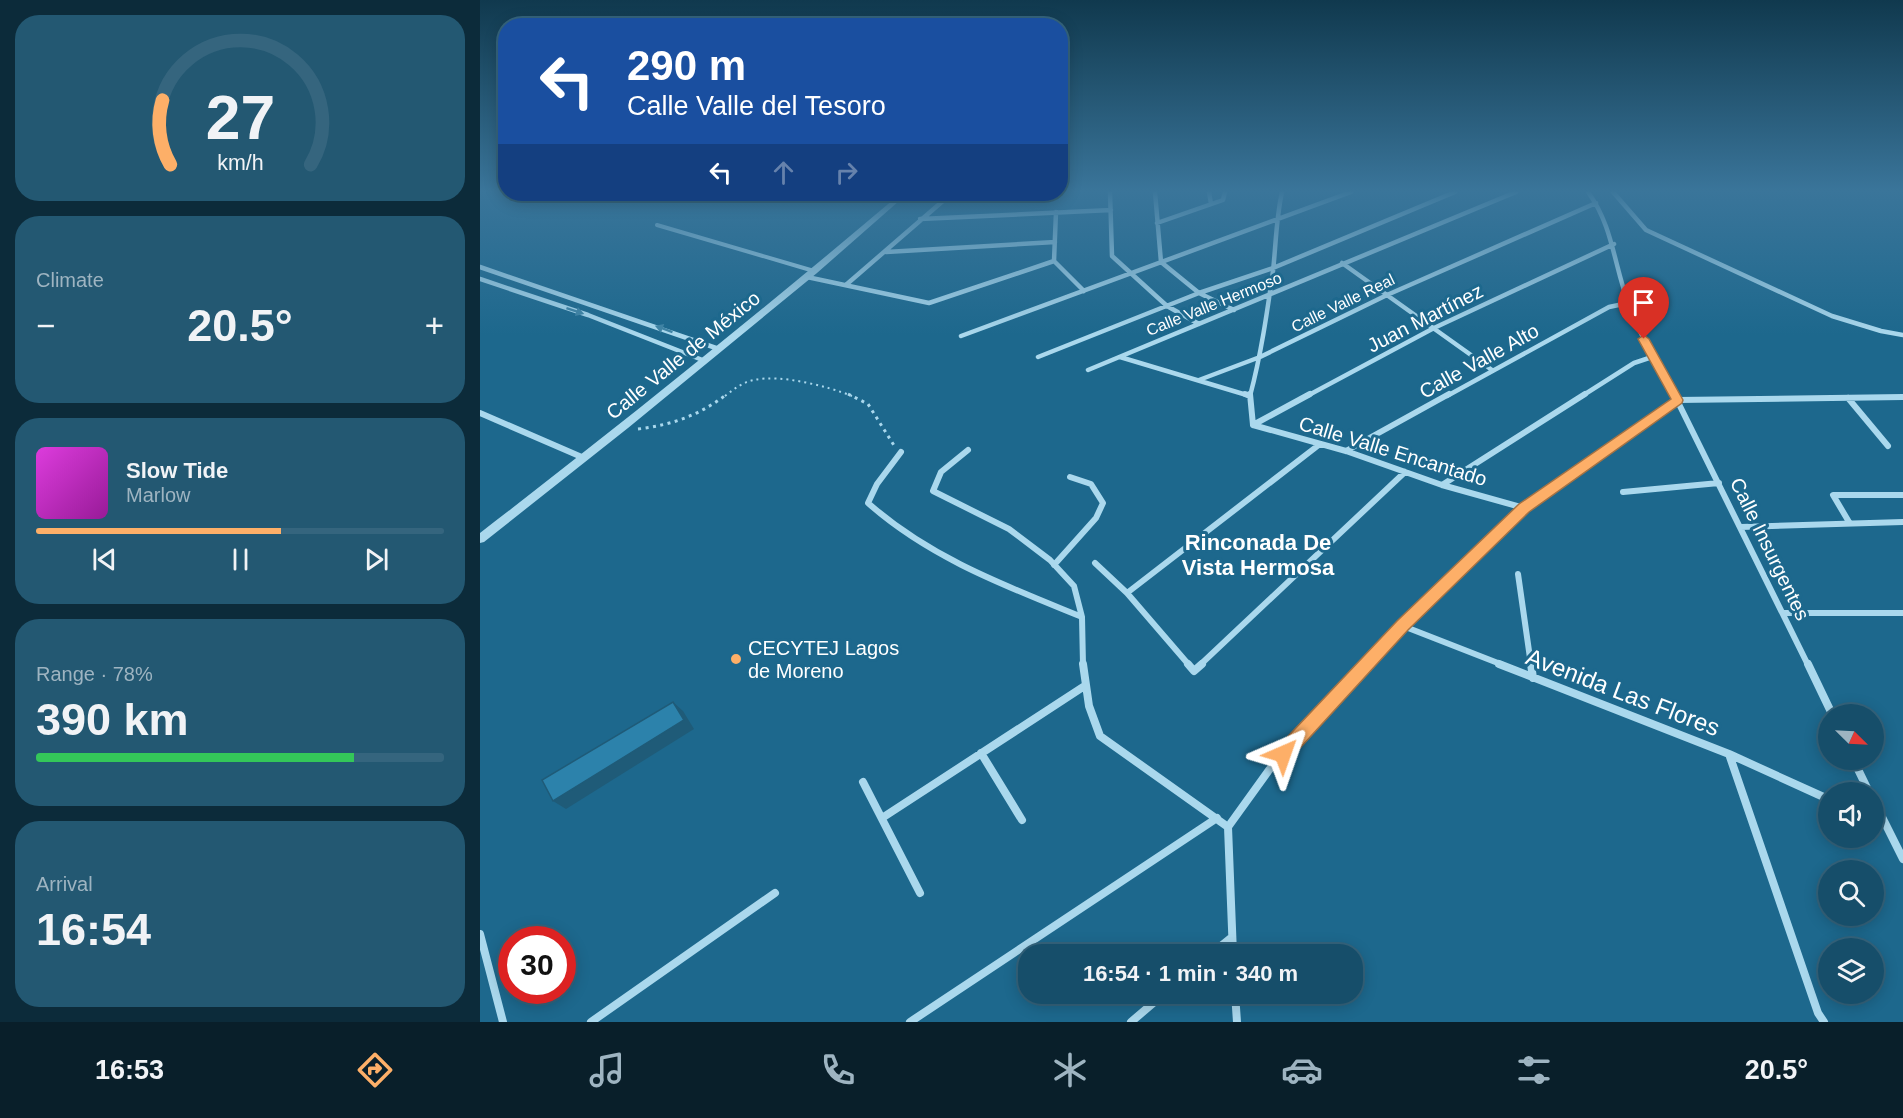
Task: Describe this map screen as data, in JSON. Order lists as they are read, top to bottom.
{
  "streets": {
    "street": [
      "Calle Valle Real",
      "Calle Valle Hermoso",
      "Juan Martínez",
      "Calle Valle de México",
      "Calle Valle Alto",
      "Calle Valle Encantado",
      "Calle Insurgentes",
      "Avenida Las Flores"
    ]
  },
  "crossings": [
    ["Juan Martínez", "Calle Valle Encantado"],
    ["Juan Martínez", "Calle Insurgentes"],
    ["Calle Valle Alto", "Calle Valle Encantado"],
    ["Calle Valle Alto", "Calle Insurgentes"]
  ],
  "districts": ["Rinconada De Vista Hermosa"],
  "places": ["CECYTEJ Lagos de Moreno"],
  "north": "bottom right",
  "page": {
    "turn": ["290 m", "Calle Valle del Tesoro"],
    "tile": [
      "Climate",
      ["Range · 78%", "390 km"],
      ["Arrival", "16:54"]
    ],
    "heat": ["−", "20.5°", "+"],
    "song": ["Slow Tide", "Marlow"],
    "limit": "30",
    "trip": "16:54 · 1 min · 340 m",
    "tabs": ["16:53", "20.5°"],
    "gauge": ["27", "km/h"]
  }
}
